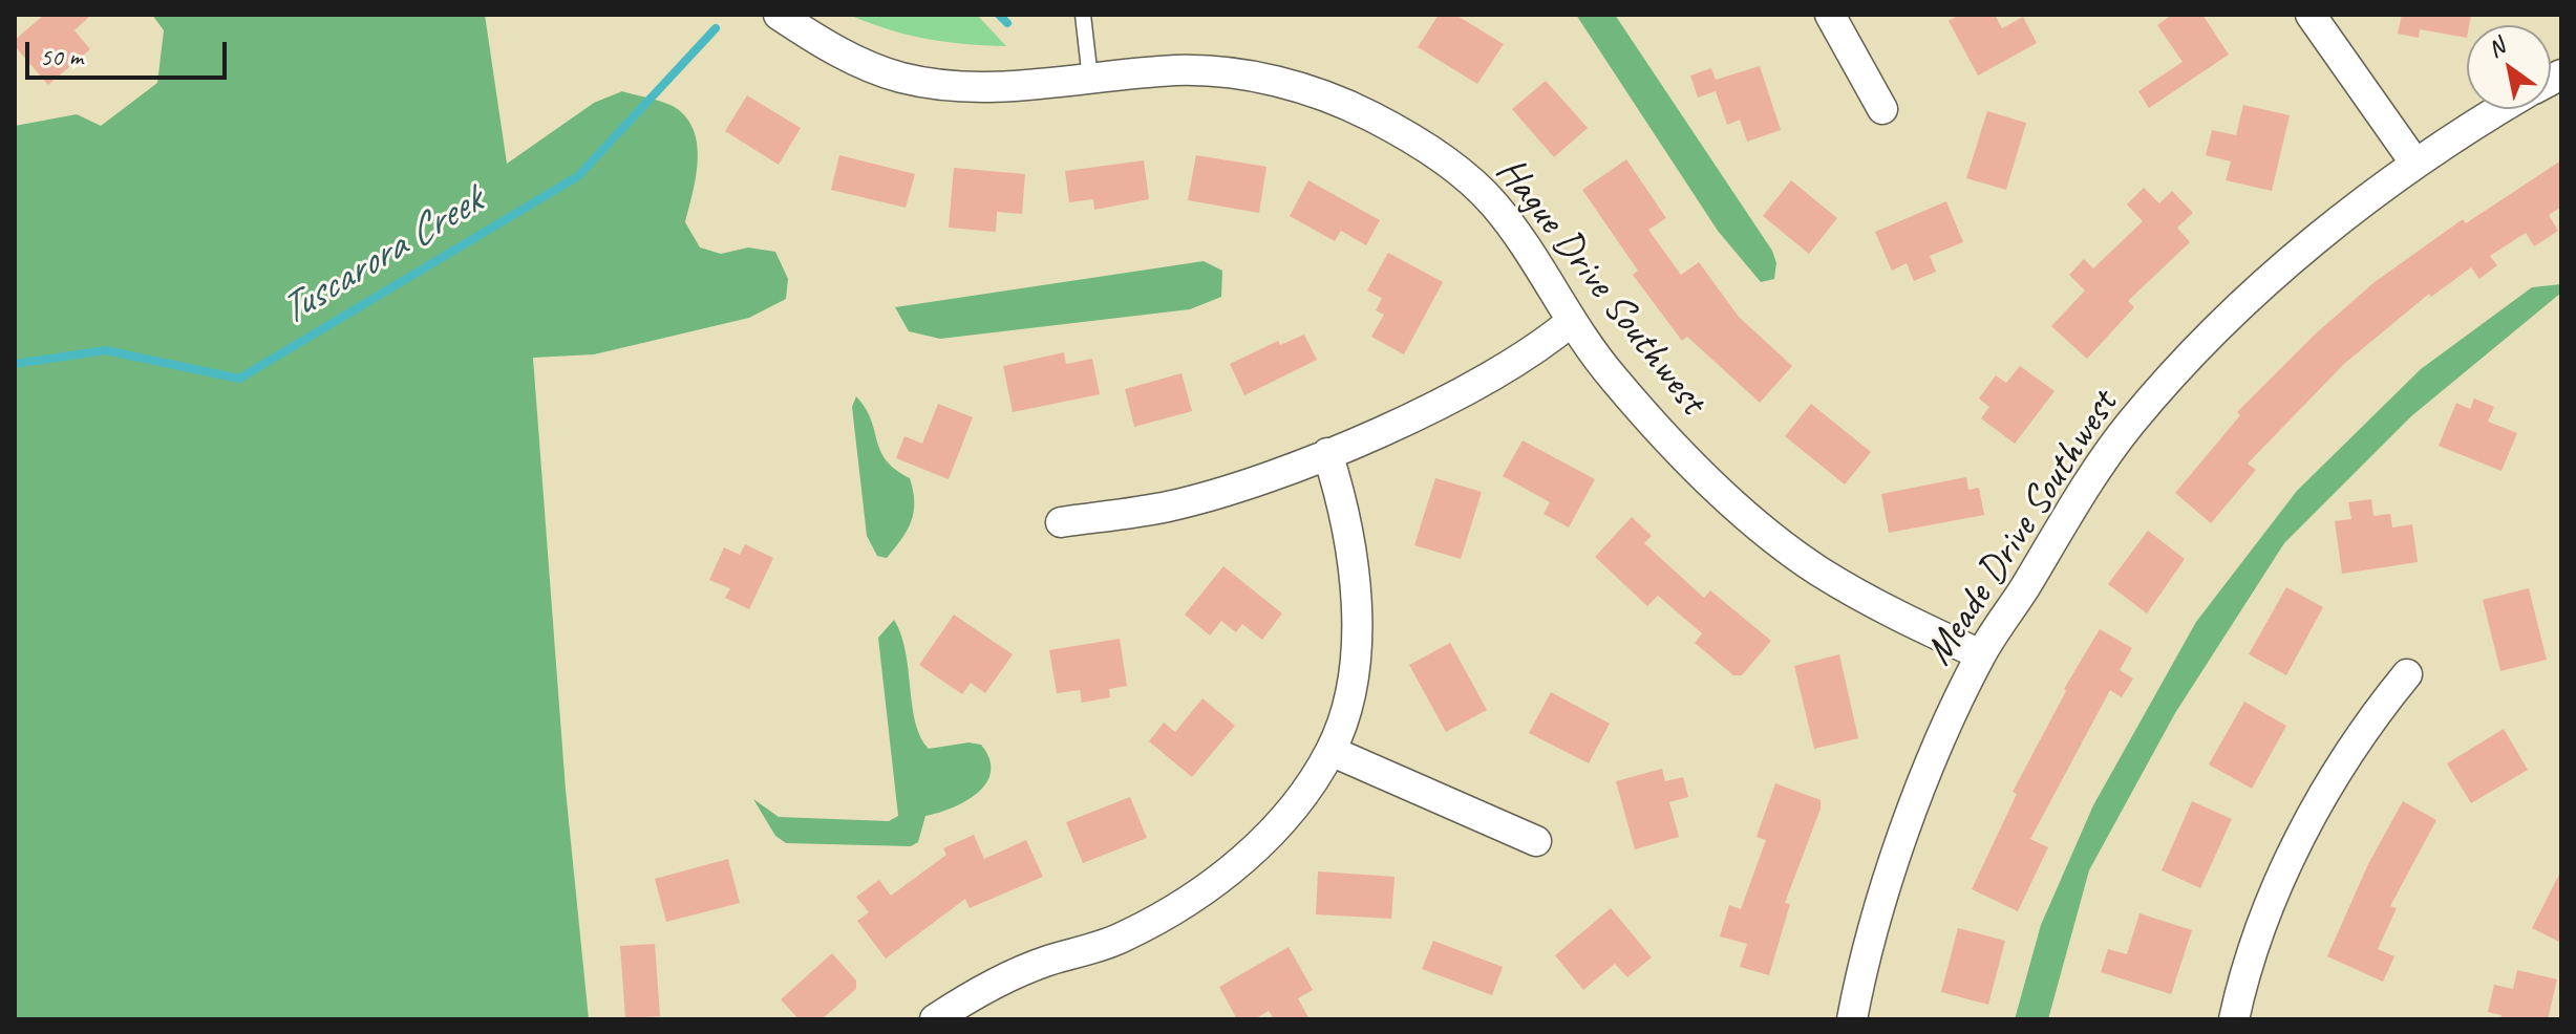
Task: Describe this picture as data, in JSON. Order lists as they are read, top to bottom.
{
  "streets": {
    "street": ["Hague Drive Southwest", "Meade Drive Southwest"]
  },
  "crossings": [
    ["Hague Drive Southwest", "Meade Drive Southwest"]
  ],
  "water": ["Tuscarora Creek"],
  "scale_bar": "50 m",
  "north": "top left"
}
